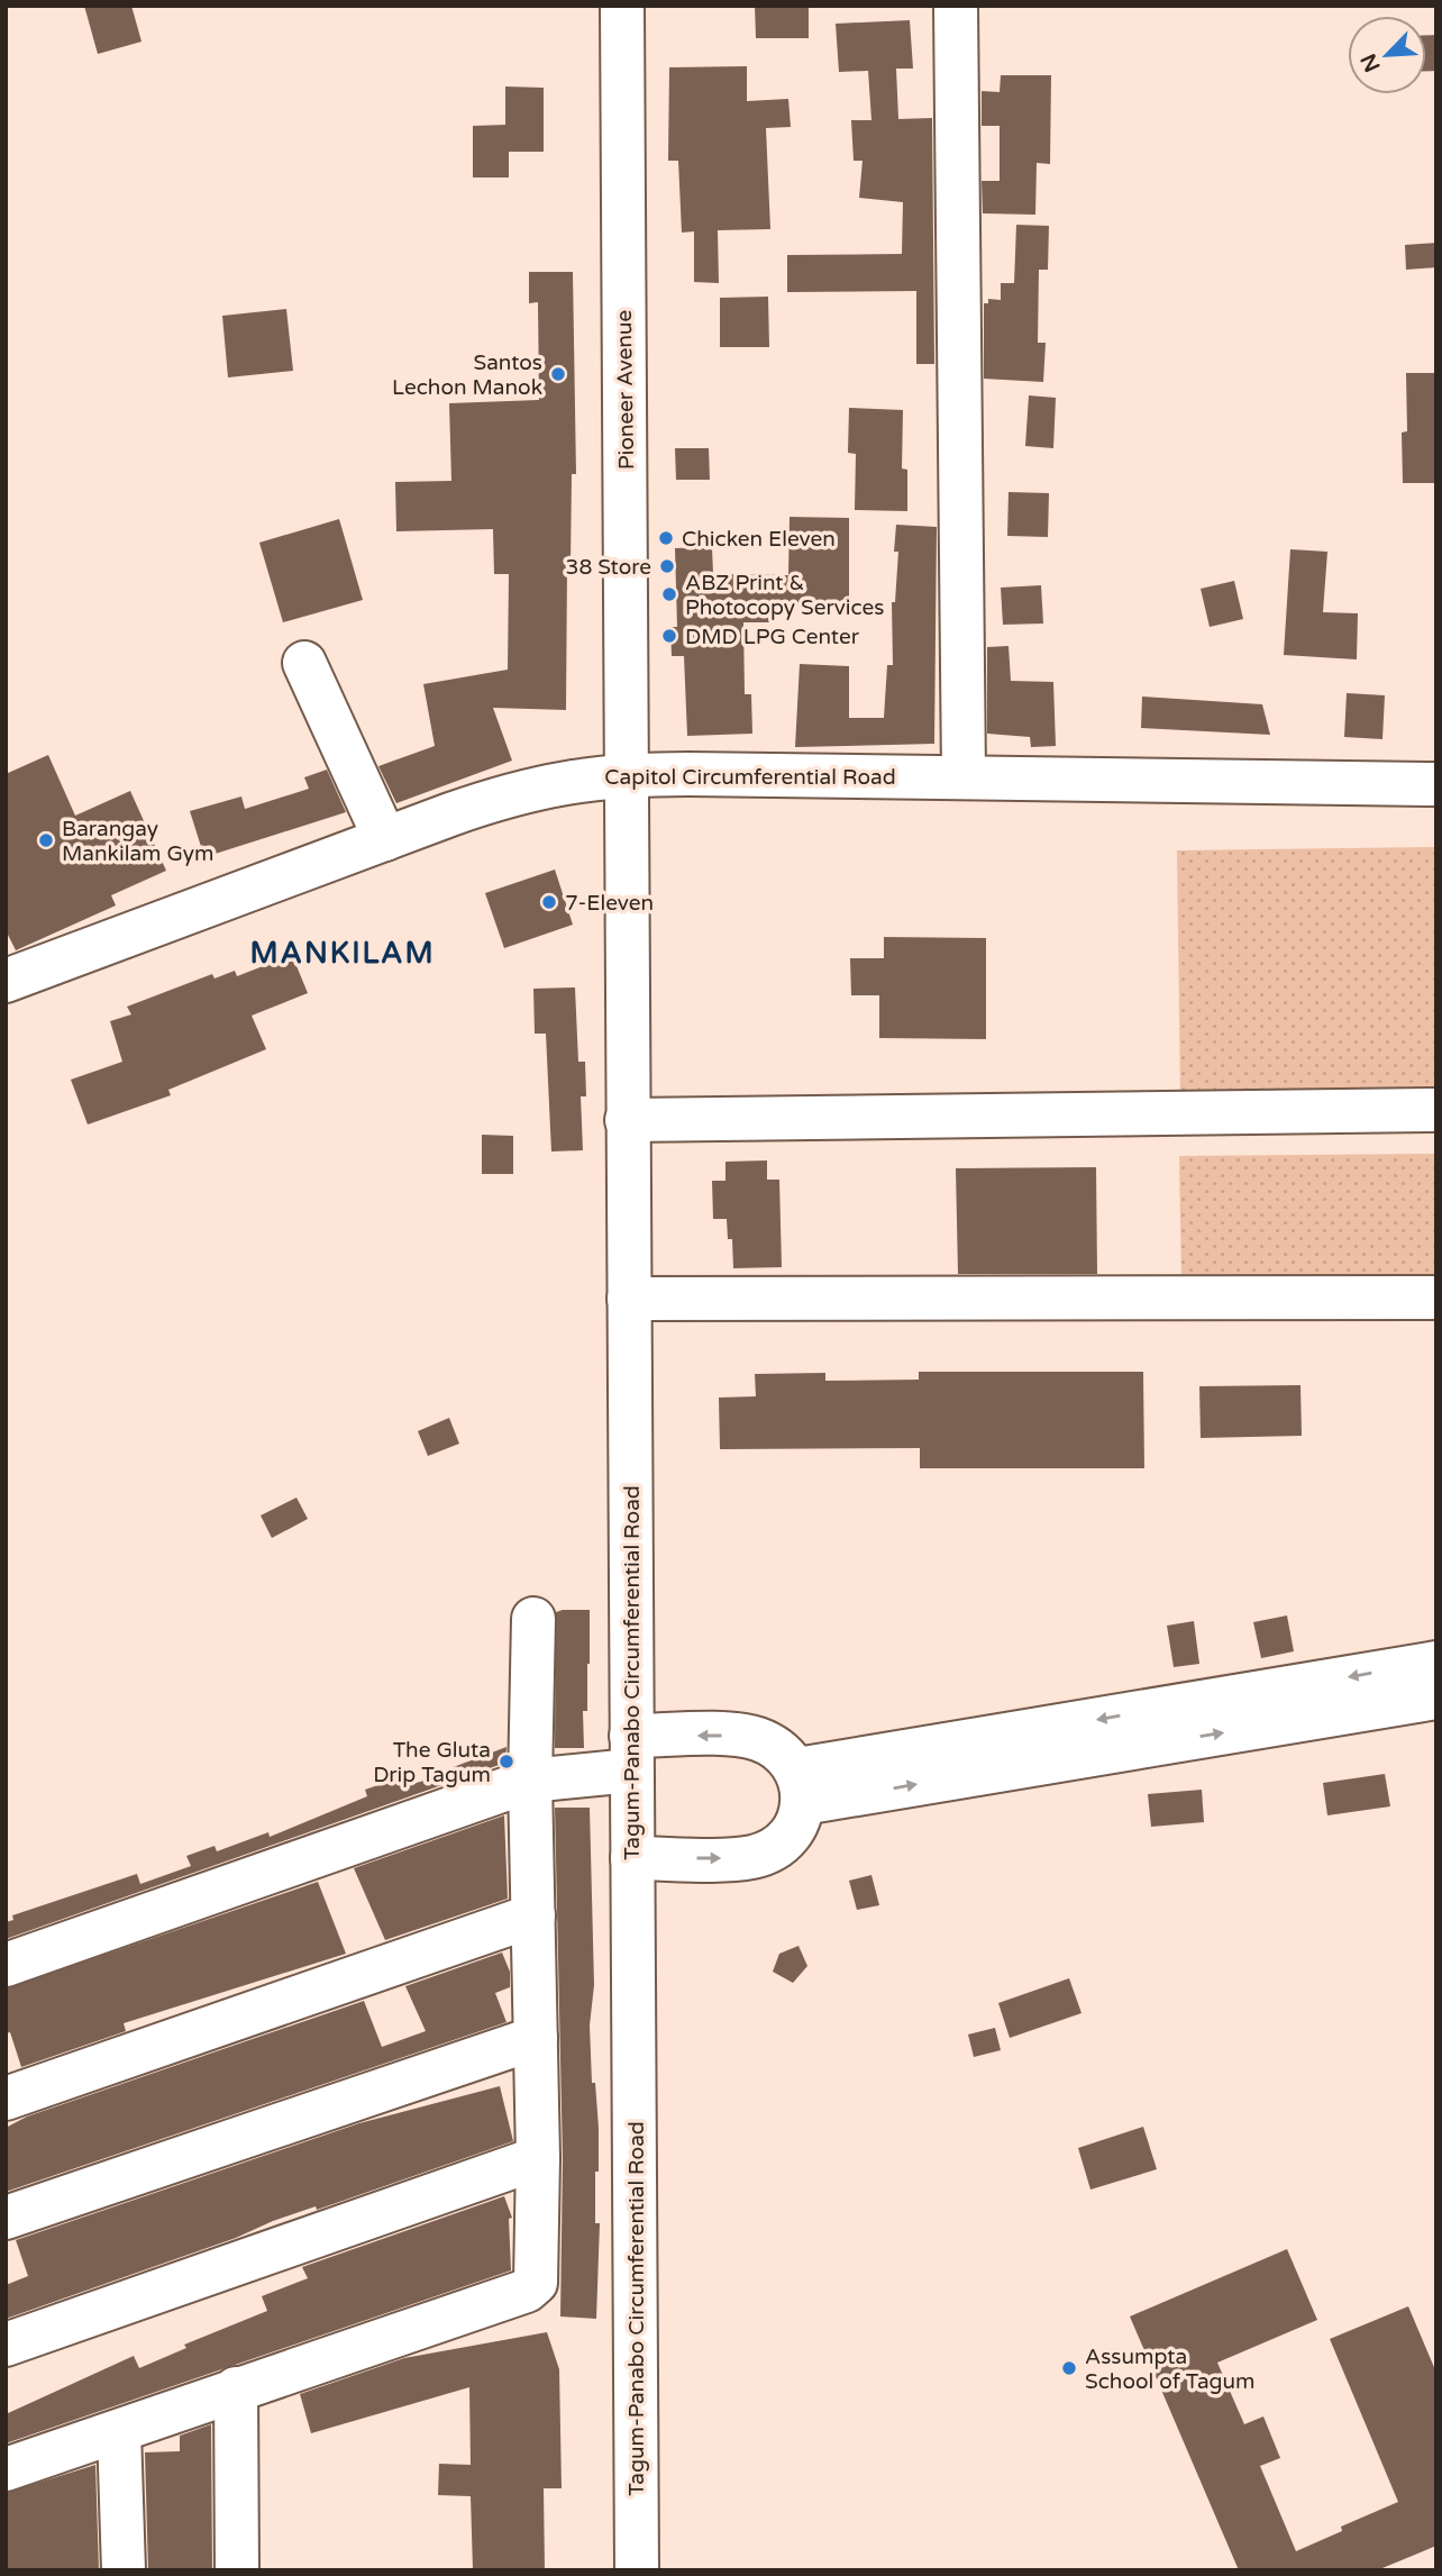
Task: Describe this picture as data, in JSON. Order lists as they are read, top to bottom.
{
  "streets": {
    "main road": ["Pioneer Avenue", "Capitol Circumferential Road", "Tagum-Panabo Circumferential Road"]
  },
  "crossings": [
    ["Pioneer Avenue", "Capitol Circumferential Road"],
    ["Pioneer Avenue", "Tagum-Panabo Circumferential Road"],
    ["Capitol Circumferential Road", "Tagum-Panabo Circumferential Road"]
  ],
  "districts": ["MANKILAM"],
  "places": [
    "Santos Lechon Manok",
    "Chicken Eleven",
    "38 Store",
    "ABZ Print & Photocopy Services",
    "DMD LPG Center",
    "Barangay Mankilam Gym",
    "7-Eleven",
    "The Gluta Drip Tagum",
    "Assumpta School of Tagum"
  ],
  "north": "bottom left"
}
